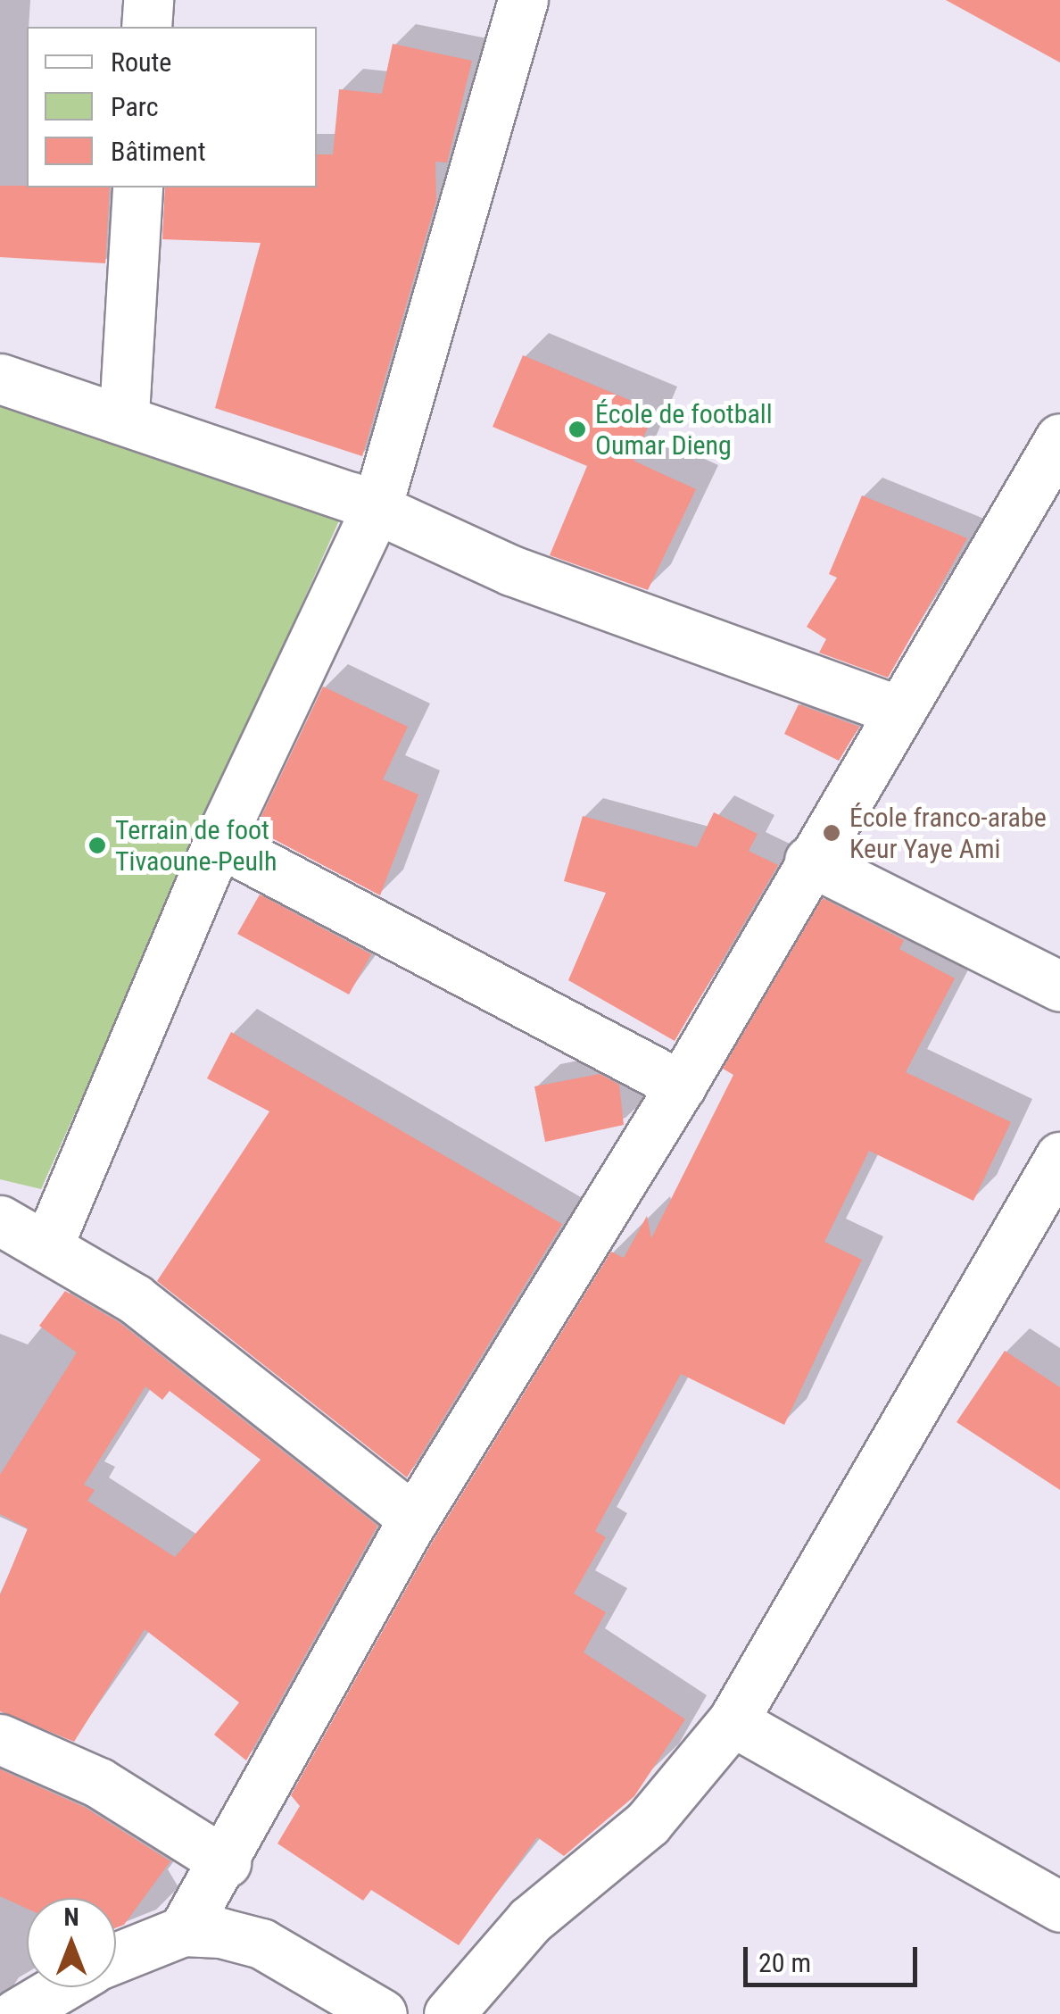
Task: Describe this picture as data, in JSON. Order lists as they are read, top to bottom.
{
  "places": ["École de football Oumar Dieng", "École franco-arabe Keur Yaye Ami", "Terrain de foot Tivaoune-Peulh"],
  "legend": ["Route", "Parc", "Bâtiment"],
  "scale_bar": "20 m",
  "north": "top"
}
